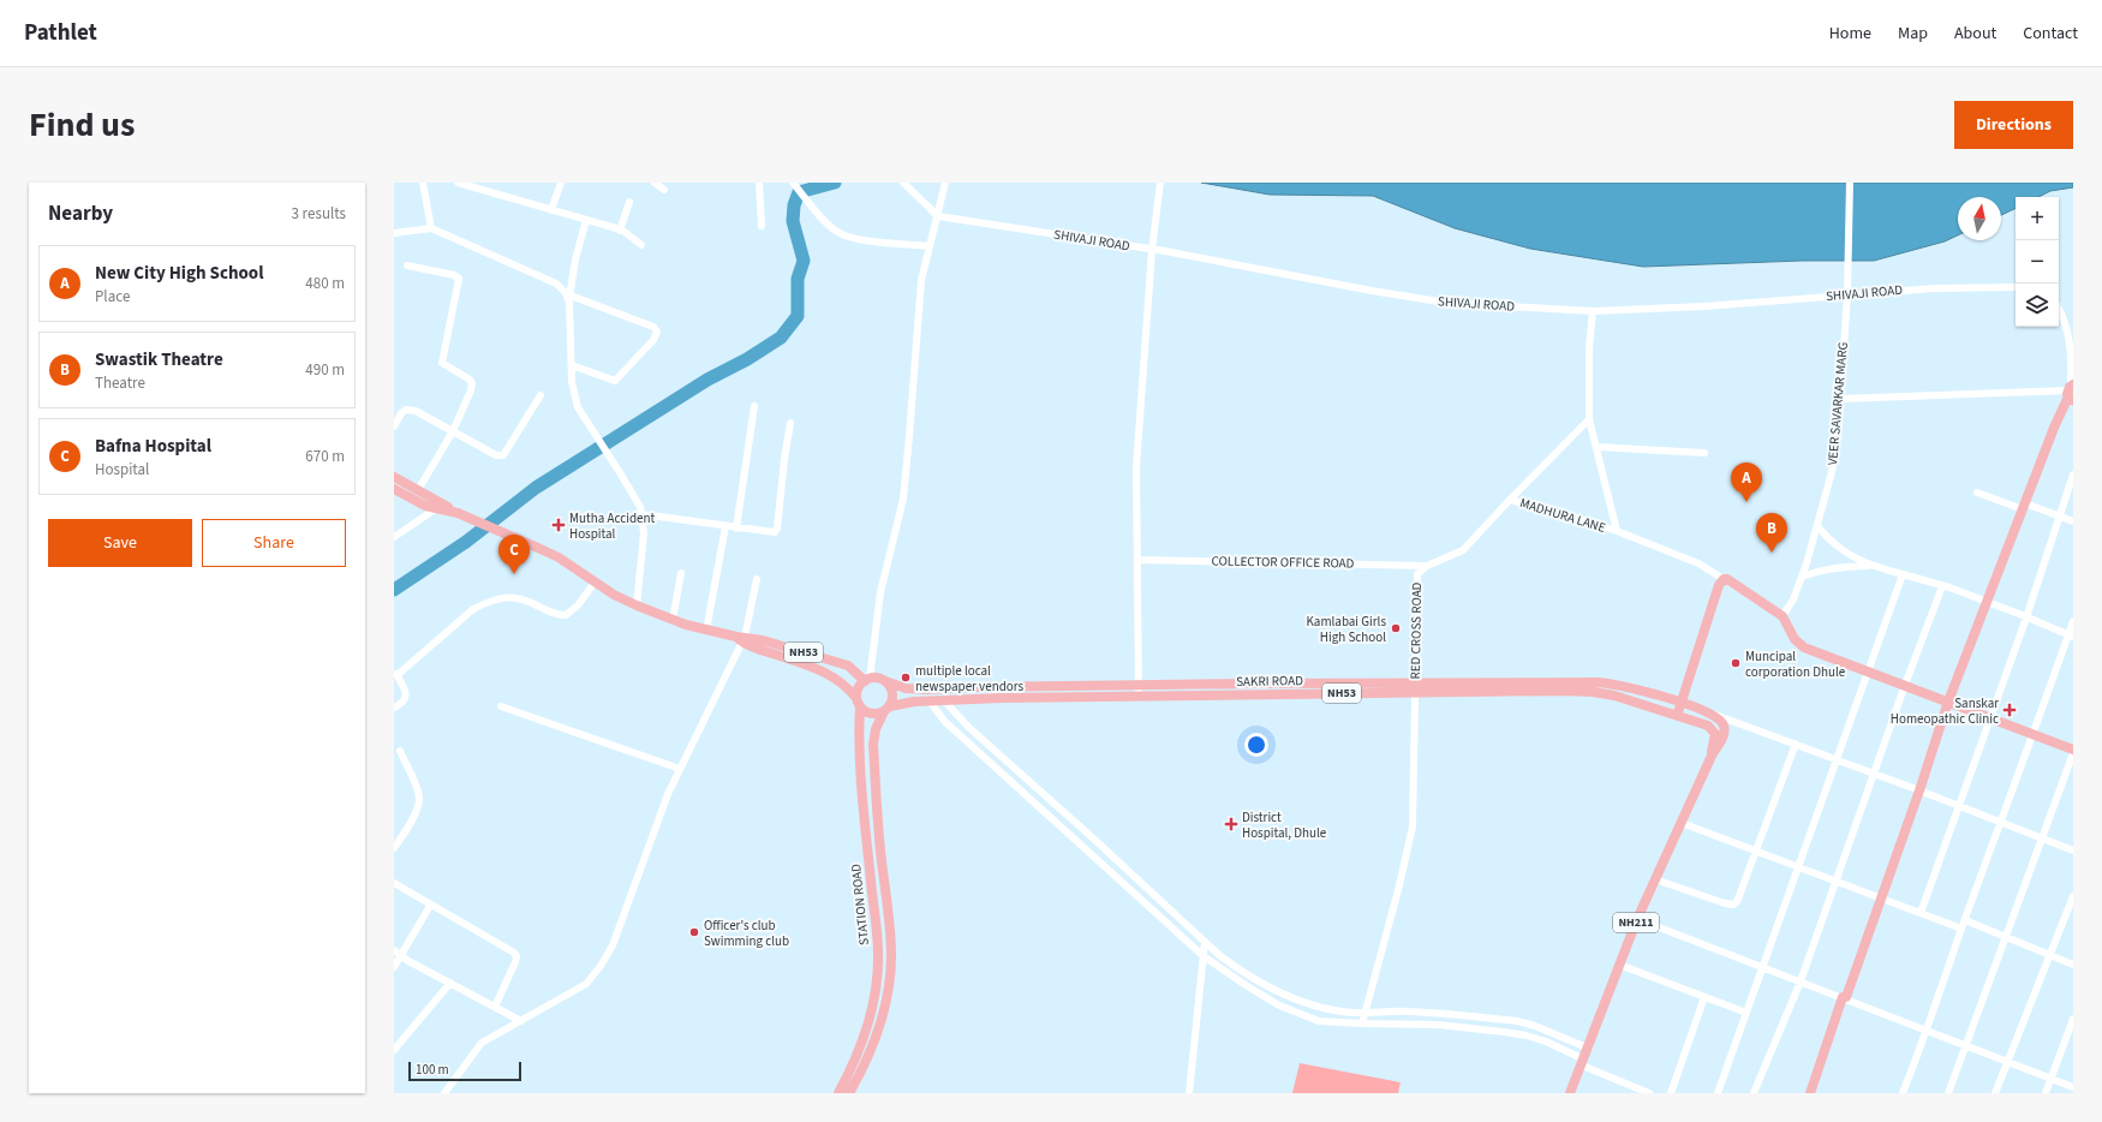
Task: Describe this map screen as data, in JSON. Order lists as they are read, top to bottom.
{
  "streets": {
    "main road": [
      "NH53",
      "SAKRI ROAD",
      "STATION ROAD",
      "NH211"
    ],
    "street": [
      "SHIVAJI ROAD",
      "VEER SAVARKAR MARG",
      "MADHURA LANE",
      "COLLECTOR OFFICE ROAD",
      "RED CROSS ROAD"
    ]
  },
  "crossings": [
    ["SHIVAJI ROAD", "VEER SAVARKAR MARG"],
    ["MADHURA LANE", "RED CROSS ROAD"],
    ["COLLECTOR OFFICE ROAD", "RED CROSS ROAD"],
    ["RED CROSS ROAD", "SAKRI ROAD"],
    ["NH53", "SAKRI ROAD"],
    ["NH53", "STATION ROAD"],
    ["SAKRI ROAD", "STATION ROAD"],
    ["SAKRI ROAD", "NH211"]
  ],
  "places": {
    "health": ["Mutha Accident Hospital", "Sanskar Homeopathic Clinic", "District Hospital, Dhule"],
    "other": [
      "Kamlabai Girls High School",
      "Muncipal corporation Dhule",
      "multiple local newspaper vendors",
      "Officer's club Swimming club"
    ]
  },
  "scale_bar": "100 m",
  "north": "top",
  "page": {
    "header": "Pathlet",
    "nav": [
      "Home",
      "Map",
      "About",
      "Contact"
    ],
    "title": "Find us",
    "buttons": [
      "Directions",
      ["Save", "Share"]
    ],
    "heading": ["Nearby", "3 results"],
    "map_buttons": ["+", "−"],
    "list": [
      {
        "mark": "A",
        "name": "New City High School",
        "note": "Place",
        "value": "480 m"
      },
      {
        "mark": "B",
        "name": "Swastik Theatre",
        "note": "Theatre",
        "value": "490 m"
      },
      {
        "mark": "C",
        "name": "Bafna Hospital",
        "note": "Hospital",
        "value": "670 m"
      }
    ],
    "pins": ["A", "B", "C"],
    "scale": "100 m"
  }
}
